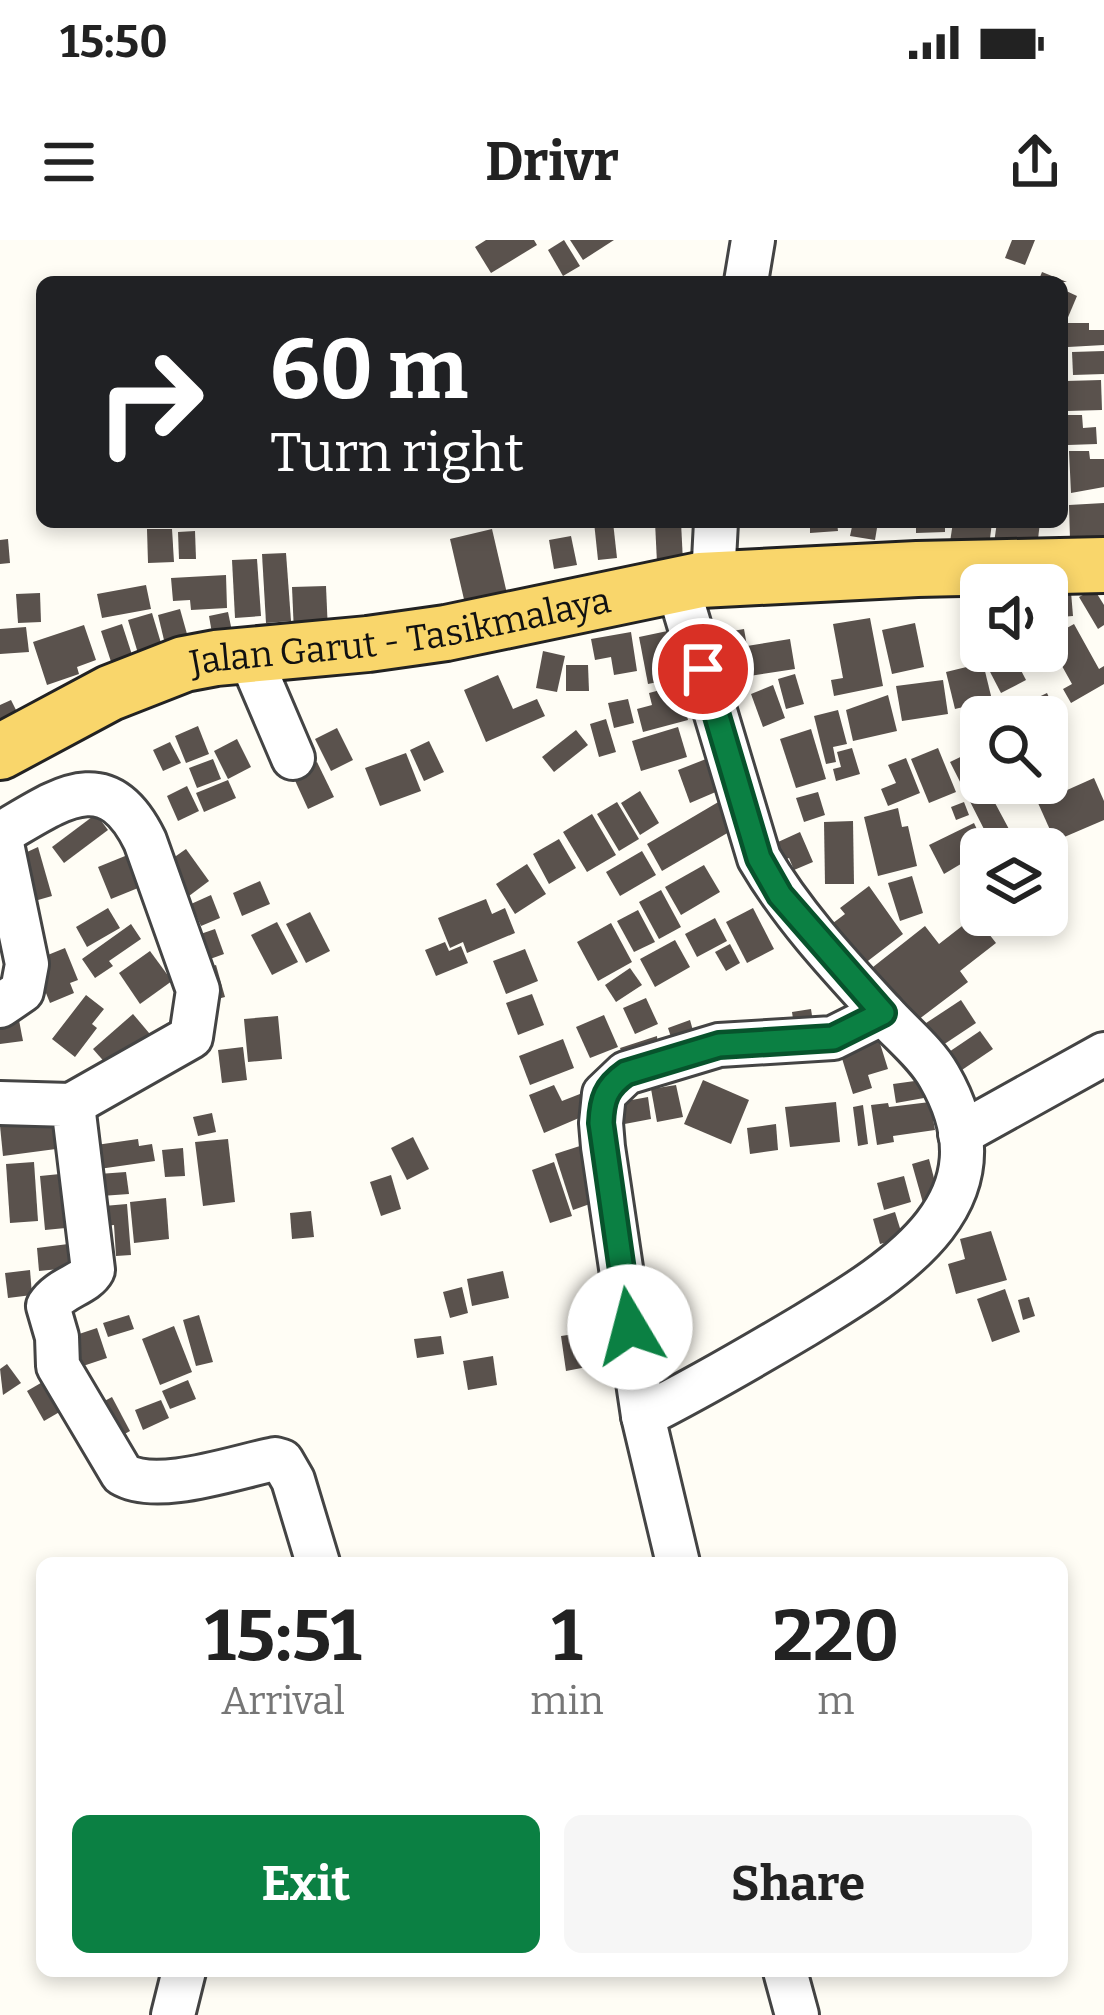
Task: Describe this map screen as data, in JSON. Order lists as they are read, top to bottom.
{
  "streets": {
    "main road": ["Jalan Garut - Tasikmalaya"]
  },
  "page": {
    "status": "15:50",
    "header": "Drivr",
    "turn": ["60 m", "Turn right"],
    "eta": [
      "15:51",
      "Arrival",
      "1",
      "min",
      "220",
      "m"
    ],
    "buttons": ["Exit", "Share"]
  }
}
